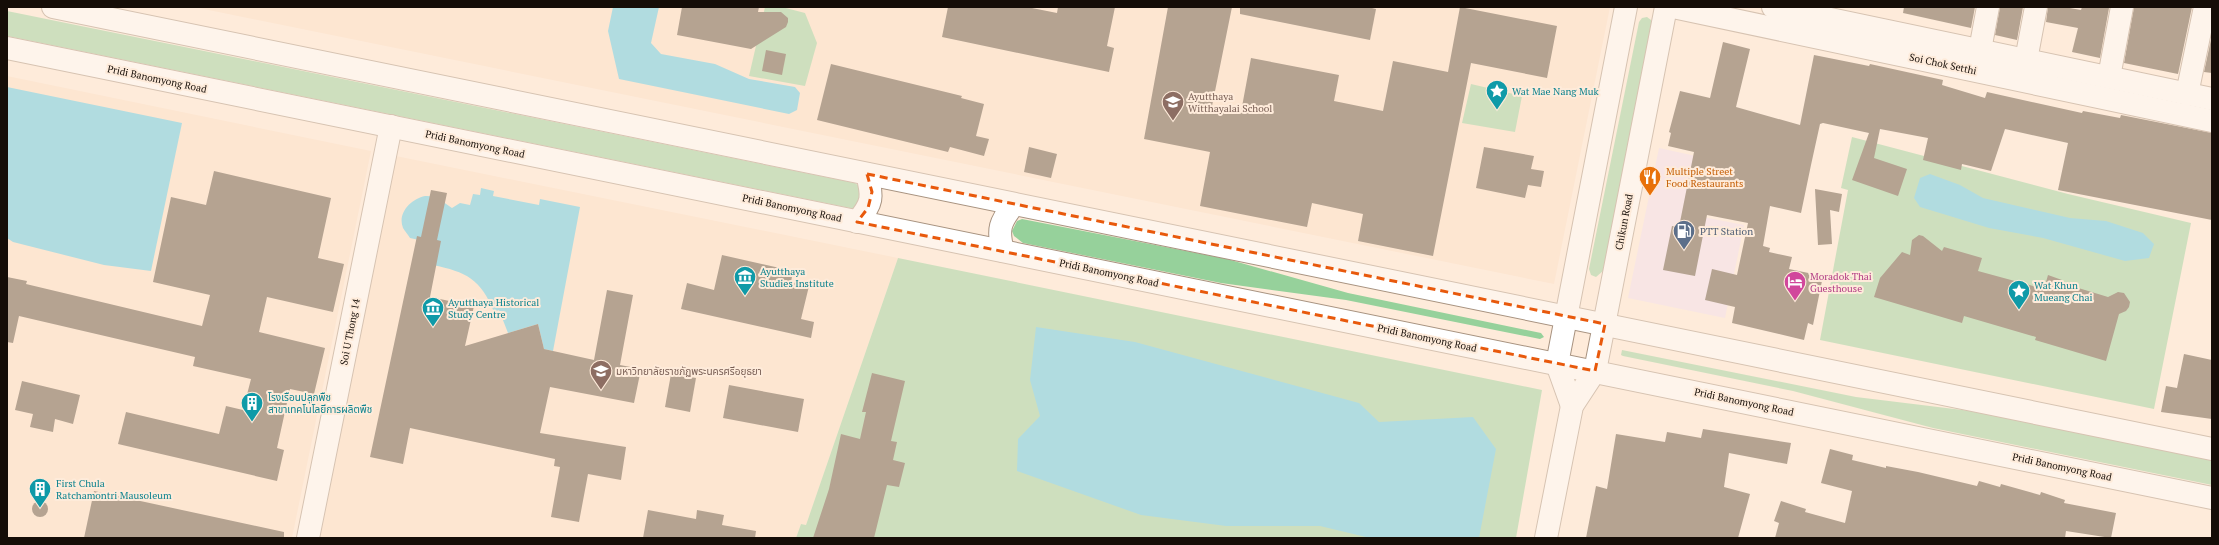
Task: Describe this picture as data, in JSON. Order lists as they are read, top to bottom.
{
  "streets": {
    "main road": [
      "Soi Chok Setthi",
      "Pridi Banomyong Road",
      "Chikun Road",
      "Soi U Thong 14"
    ]
  },
  "crossings": [
    ["Pridi Banomyong Road", "Chikun Road"],
    ["Pridi Banomyong Road", "Soi U Thong 14"]
  ],
  "places": {
    "place": ["Wat Mae Nang Muk", "Wat Khun Mueang Chai"],
    "school or university": ["Ayutthaya Witthayalai School", "มหาวิทยาลัยราชภัฏพระนครศรีอยุธยา"],
    "restaurant": ["Multiple Street Food Restaurants"],
    "fuel station": ["PTT Station"],
    "museum": ["Ayutthaya Studies Institute", "Ayutthaya Historical Study Centre"],
    "hotel": ["Moradok Thai Guesthouse"],
    "building": ["โรงเรือนปลูกพืช สาขาเทคโนโลยีการผลิตพืช", "First Chula Ratchamontri Mausoleum"]
  }
}
